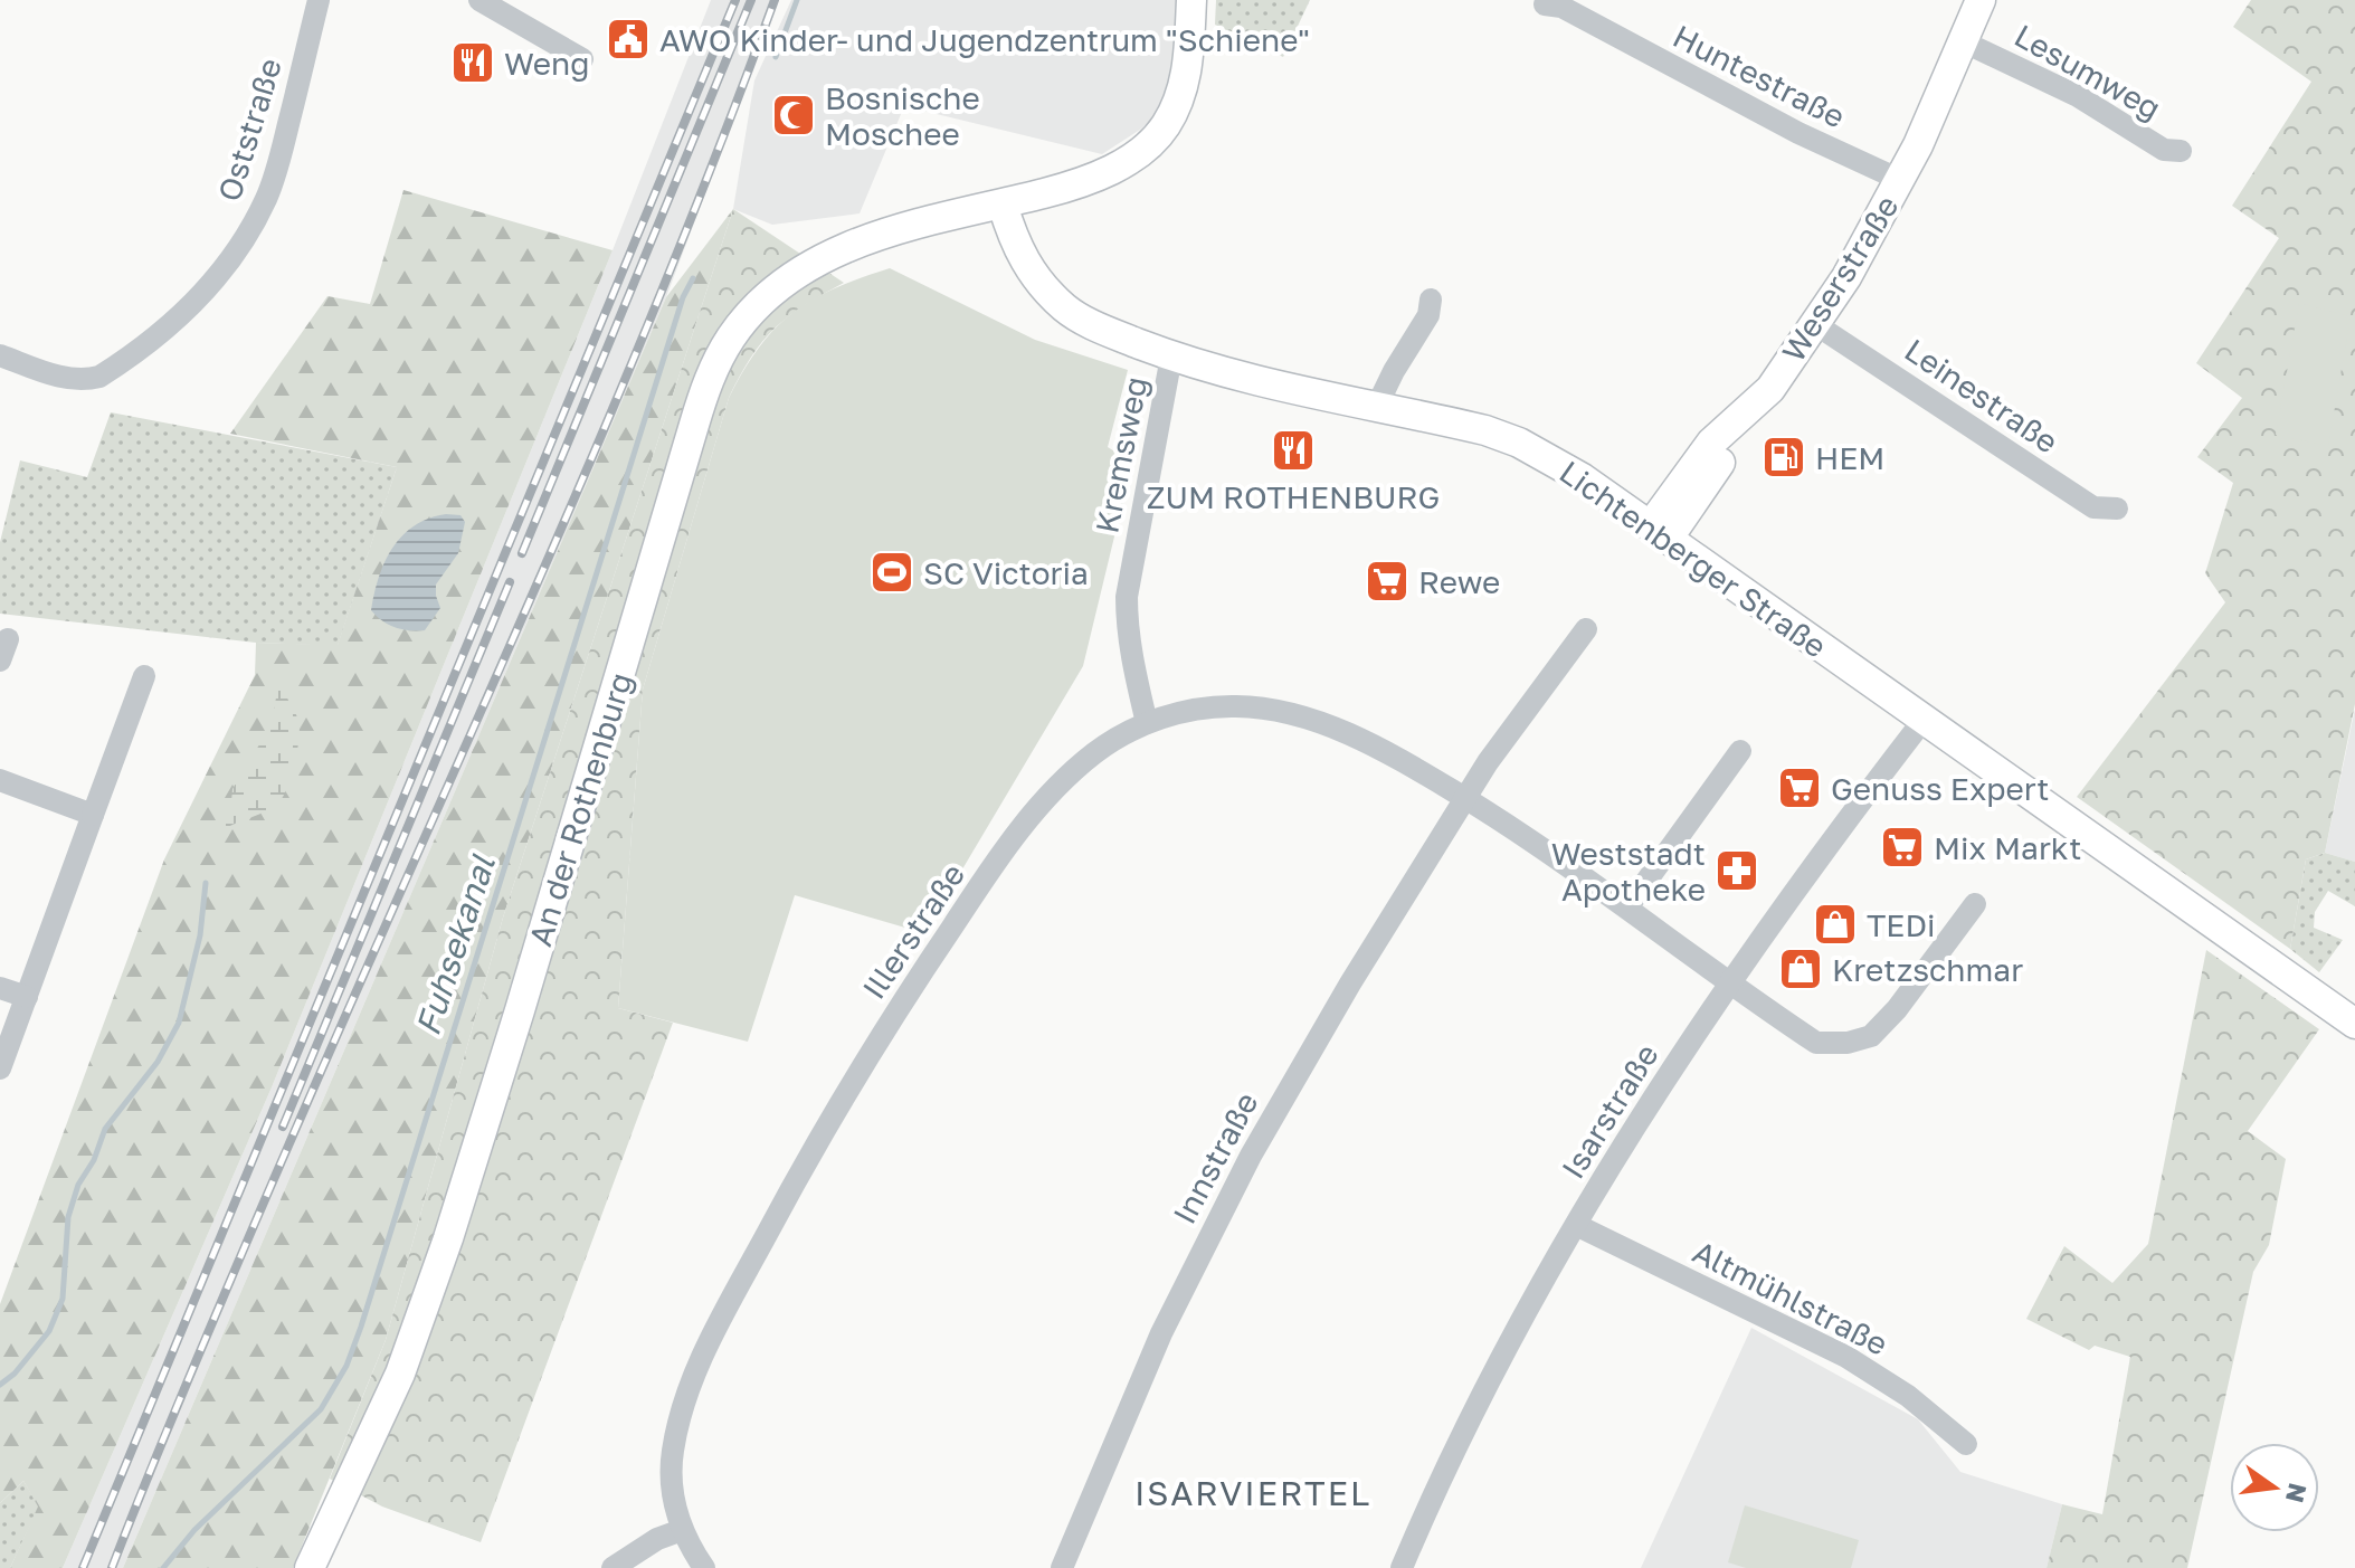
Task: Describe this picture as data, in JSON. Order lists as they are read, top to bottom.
{
  "streets": {
    "street": [
      "Lesumweg",
      "Huntestraße",
      "Oststraße",
      "Weserstraße",
      "Leinestraße",
      "Kremsweg",
      "Lichtenberger Straße",
      "An der Rothenburg",
      "Illerstraße",
      "Isarstraße",
      "Innstraße",
      "Altmühlstraße"
    ]
  },
  "crossings": [
    ["Lesumweg", "Weserstraße"],
    ["Huntestraße", "Weserstraße"],
    ["Weserstraße", "Leinestraße"],
    ["Weserstraße", "Lichtenberger Straße"],
    ["Kremsweg", "Lichtenberger Straße"],
    ["Kremsweg", "Illerstraße"],
    ["Lichtenberger Straße", "An der Rothenburg"],
    ["Lichtenberger Straße", "Isarstraße"],
    ["Illerstraße", "Isarstraße"],
    ["Illerstraße", "Innstraße"],
    ["Isarstraße", "Altmühlstraße"]
  ],
  "districts": ["ISARVIERTEL"],
  "water": ["Fuhsekanal"],
  "places": {
    "public building": ["AWO Kinder- und Jugendzentrum \"Schiene\""],
    "restaurant": ["Weng", "ZUM ROTHENBURG"],
    "mosque": ["Bosnische Moschee"],
    "fuel station": ["HEM"],
    "sports": ["SC Victoria"],
    "supermarket": ["Rewe", "Genuss Expert", "Mix Markt"],
    "pharmacy": ["Weststadt Apotheke"],
    "shop": ["TEDi", "Kretzschmar"]
  },
  "north": "right"
}
